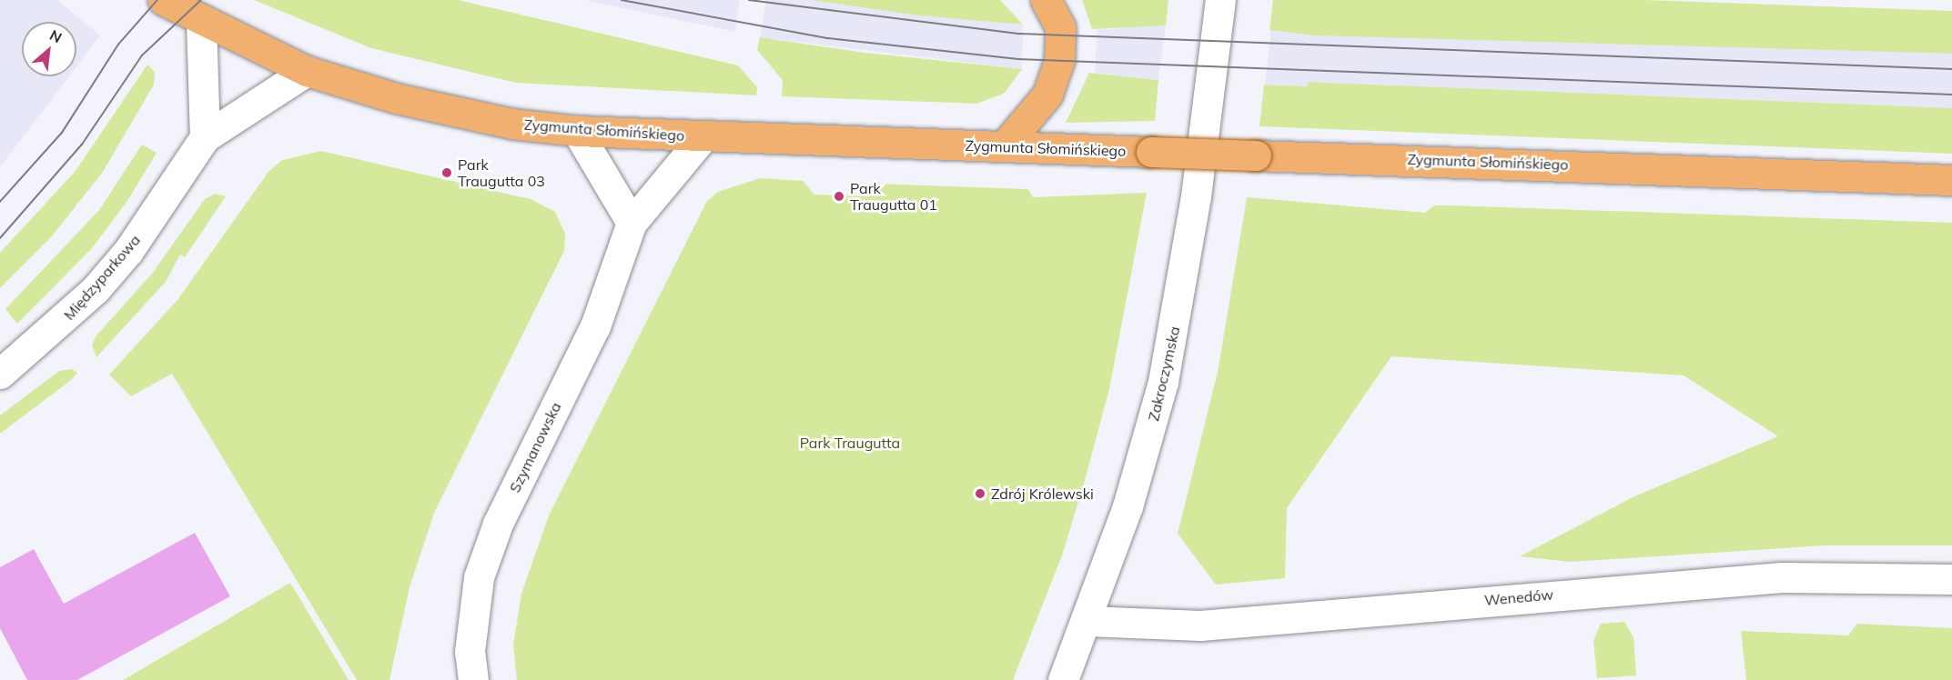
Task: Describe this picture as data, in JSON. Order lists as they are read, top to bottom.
{
  "streets": {
    "main road": ["Zygmunta Słomińskiego"],
    "street": [
      "Międzyparkowa",
      "Zakroczymska",
      "Szymanowska",
      "Wenedów"
    ]
  },
  "crossings": [
    ["Zygmunta Słomińskiego", "Międzyparkowa"],
    ["Zygmunta Słomińskiego", "Szymanowska"],
    ["Zakroczymska", "Wenedów"]
  ],
  "parks": ["Park Traugutta"],
  "places": ["Park Traugutta 03", "Park Traugutta 01", "Zdrój Królewski"],
  "north": "top right"
}
